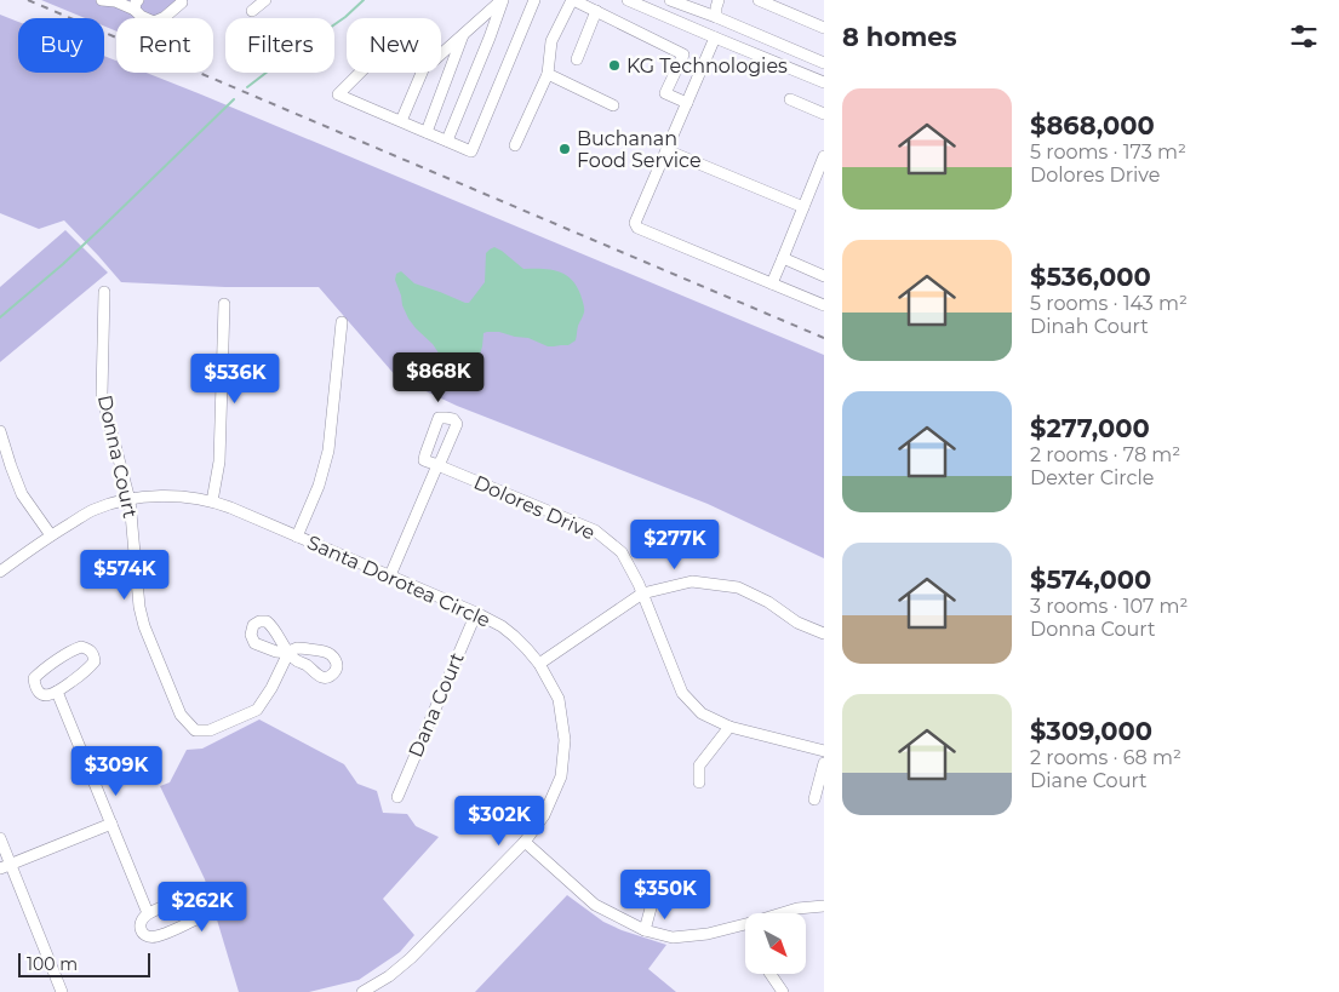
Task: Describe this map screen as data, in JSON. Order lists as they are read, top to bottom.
{
  "streets": {
    "street": [
      "Donna Court",
      "Dolores Drive",
      "Santa Dorotea Circle",
      "Dana Court"
    ]
  },
  "crossings": [
    ["Donna Court", "Santa Dorotea Circle"],
    ["Dolores Drive", "Santa Dorotea Circle"],
    ["Santa Dorotea Circle", "Dana Court"]
  ],
  "places": ["KG Technologies", "Buchanan Food Service"],
  "scale_bar": "100 m",
  "north": "bottom right",
  "page": {
    "heading": "8 homes",
    "chip": [
      "Buy",
      "Rent",
      "Filters",
      "New"
    ],
    "list": [
      {
        "name": "$868,000",
        "note": "5 rooms · 173 m² · Dolores Drive"
      },
      {
        "name": "$536,000",
        "note": "5 rooms · 143 m² · Dinah Court"
      },
      {
        "name": "$277,000",
        "note": "2 rooms · 78 m² · Dexter Circle"
      },
      {
        "name": "$574,000",
        "note": "3 rooms · 107 m² · Donna Court"
      },
      {
        "name": "$309,000",
        "note": "2 rooms · 68 m² · Diane Court"
      }
    ],
    "price": [
      "$868K",
      "$536K",
      "$277K",
      "$574K",
      "$309K",
      "$302K",
      "$350K",
      "$262K"
    ],
    "scale": "100 m"
  }
}
